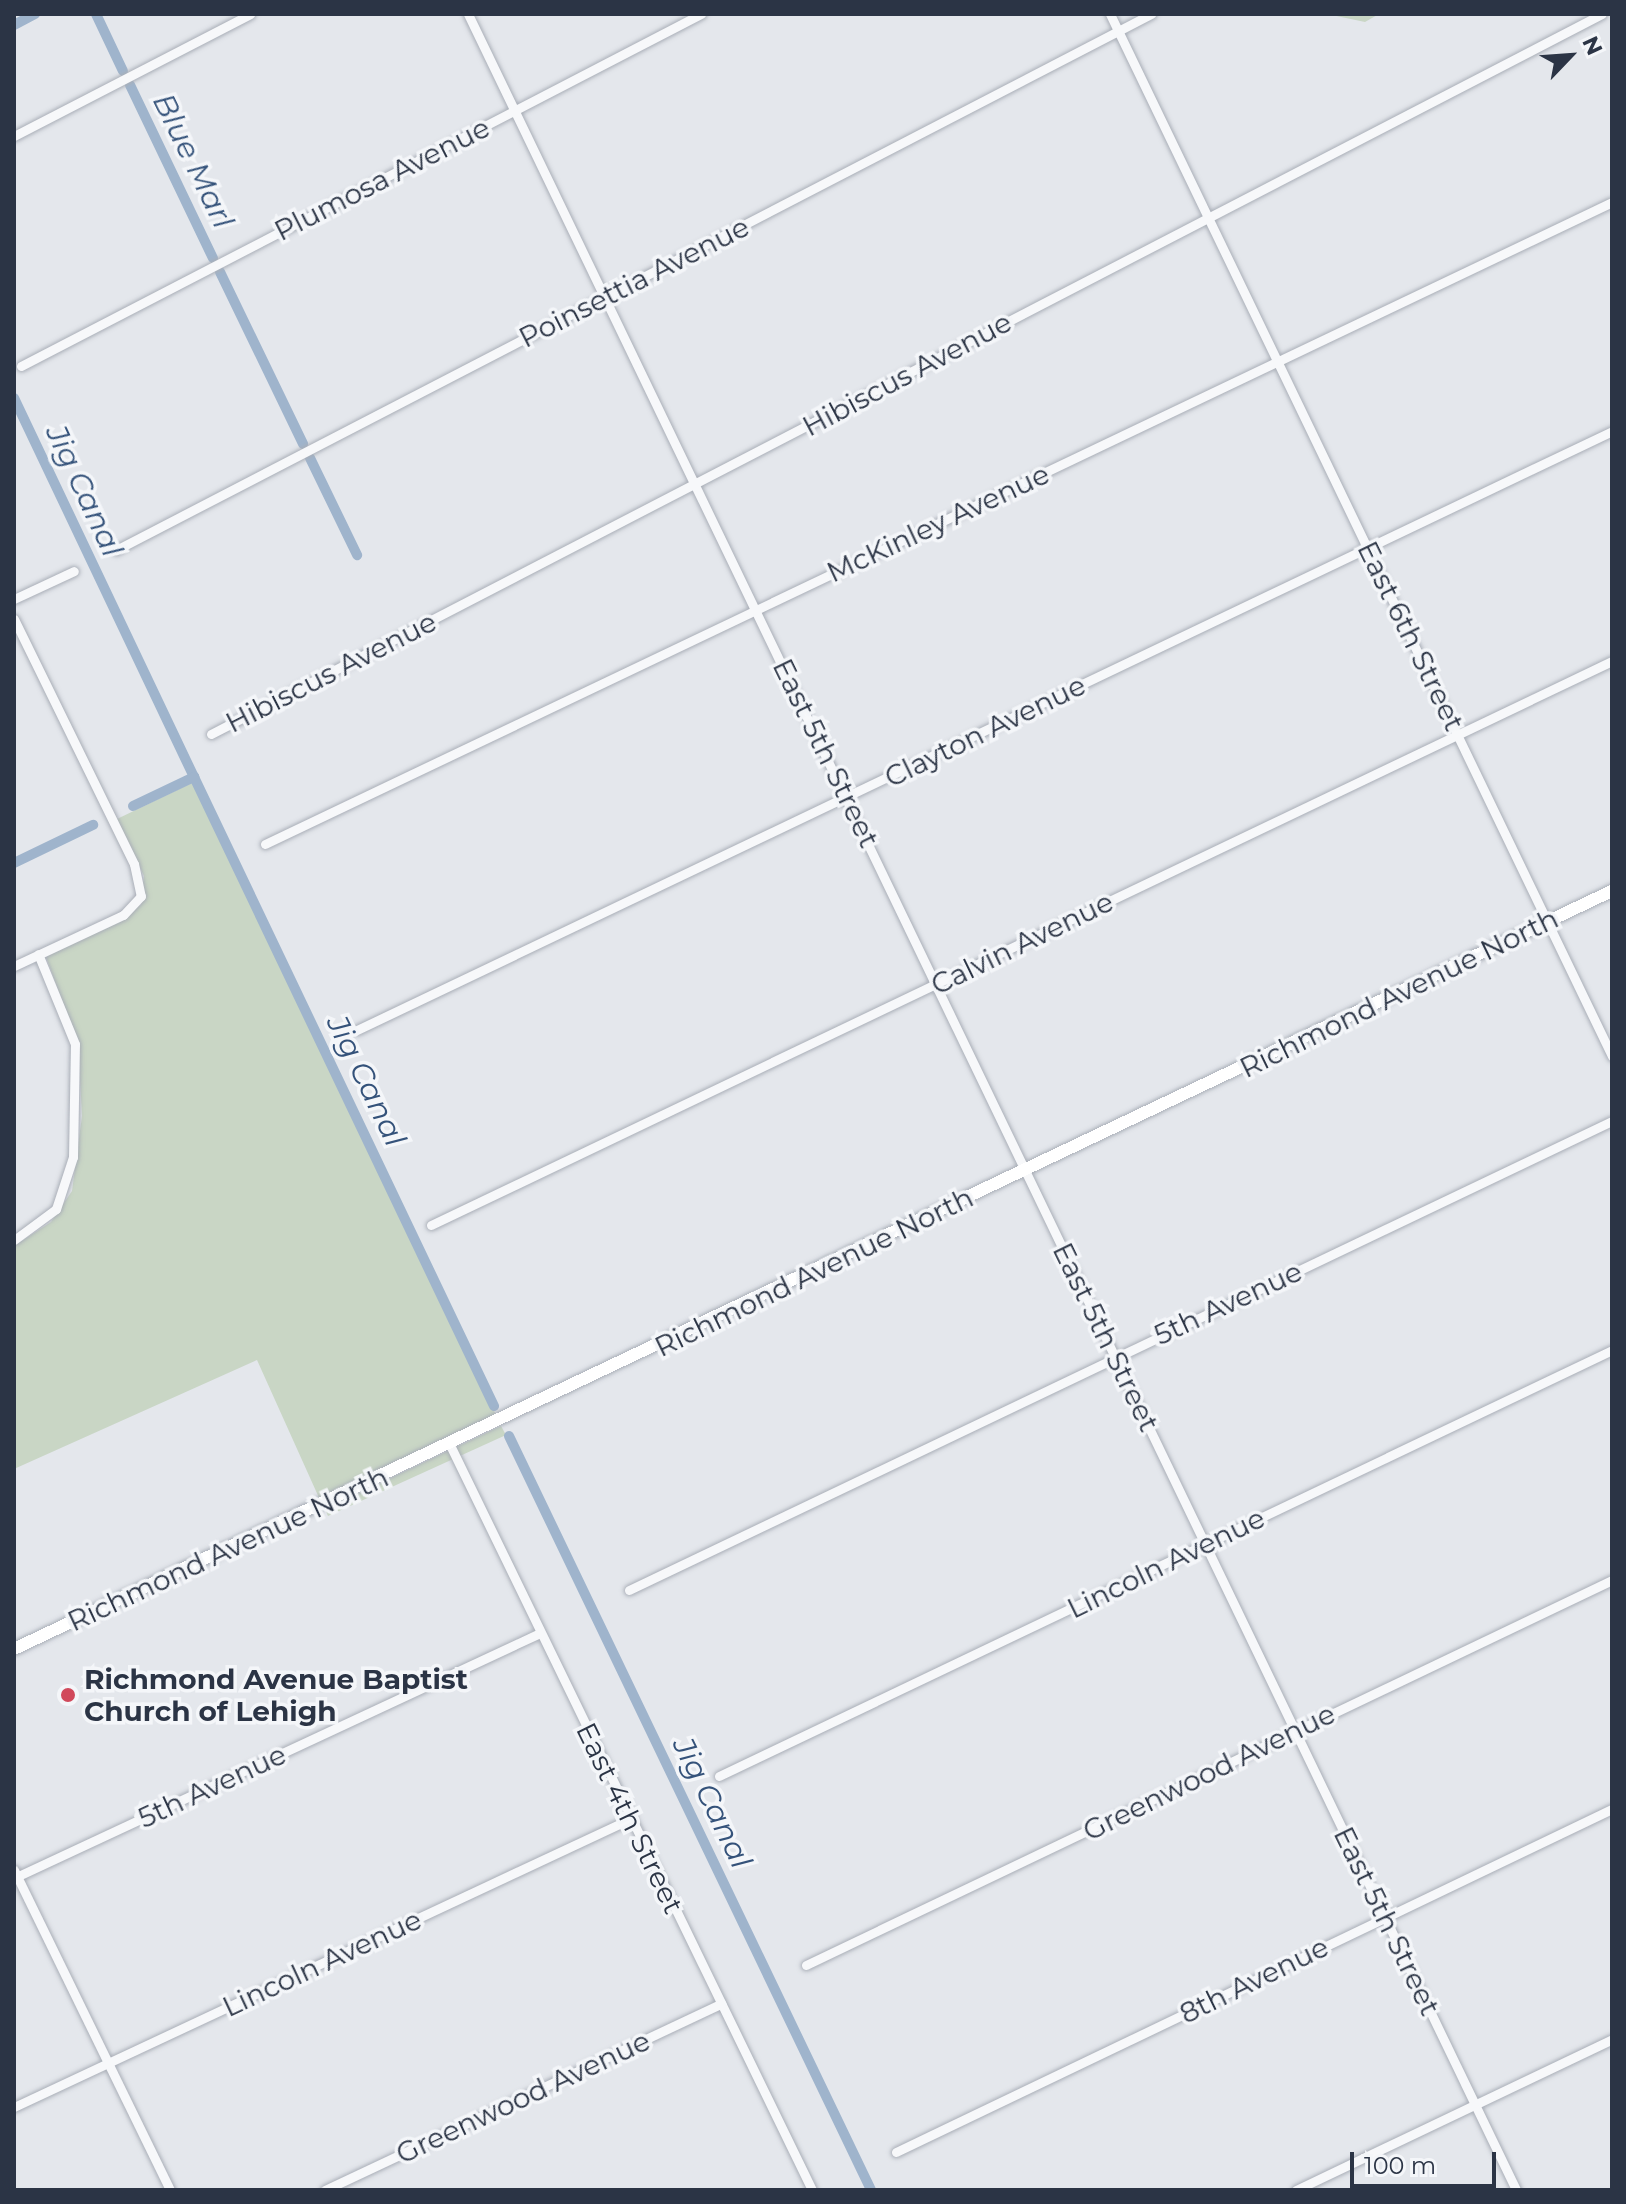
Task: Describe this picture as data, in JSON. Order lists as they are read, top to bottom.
{
  "streets": {
    "street": [
      "Plumosa Avenue",
      "Poinsettia Avenue",
      "Hibiscus Avenue",
      "McKinley Avenue",
      "East 6th Street",
      "Clayton Avenue",
      "East 5th Street",
      "Calvin Avenue",
      "Richmond Avenue North",
      "5th Avenue",
      "Lincoln Avenue",
      "Greenwood Avenue",
      "East 4th Street",
      "8th Avenue"
    ]
  },
  "crossings": [
    ["Plumosa Avenue", "East 5th Street"],
    ["Poinsettia Avenue", "East 6th Street"],
    ["Poinsettia Avenue", "East 5th Street"],
    ["Hibiscus Avenue", "East 6th Street"],
    ["Hibiscus Avenue", "East 5th Street"],
    ["McKinley Avenue", "East 6th Street"],
    ["McKinley Avenue", "East 5th Street"],
    ["East 6th Street", "Clayton Avenue"],
    ["East 6th Street", "Calvin Avenue"],
    ["East 6th Street", "Richmond Avenue North"],
    ["Clayton Avenue", "East 5th Street"],
    ["East 5th Street", "Calvin Avenue"],
    ["East 5th Street", "Richmond Avenue North"],
    ["East 5th Street", "5th Avenue"],
    ["East 5th Street", "Lincoln Avenue"],
    ["East 5th Street", "Greenwood Avenue"],
    ["East 5th Street", "8th Avenue"],
    ["Richmond Avenue North", "East 4th Street"],
    ["5th Avenue", "East 4th Street"],
    ["Lincoln Avenue", "East 4th Street"],
    ["Greenwood Avenue", "East 4th Street"]
  ],
  "water": ["Blue Marl", "Jig Canal"],
  "places": ["Richmond Avenue Baptist Church of Lehigh"],
  "scale_bar": "100 m",
  "north": "top right"
}
